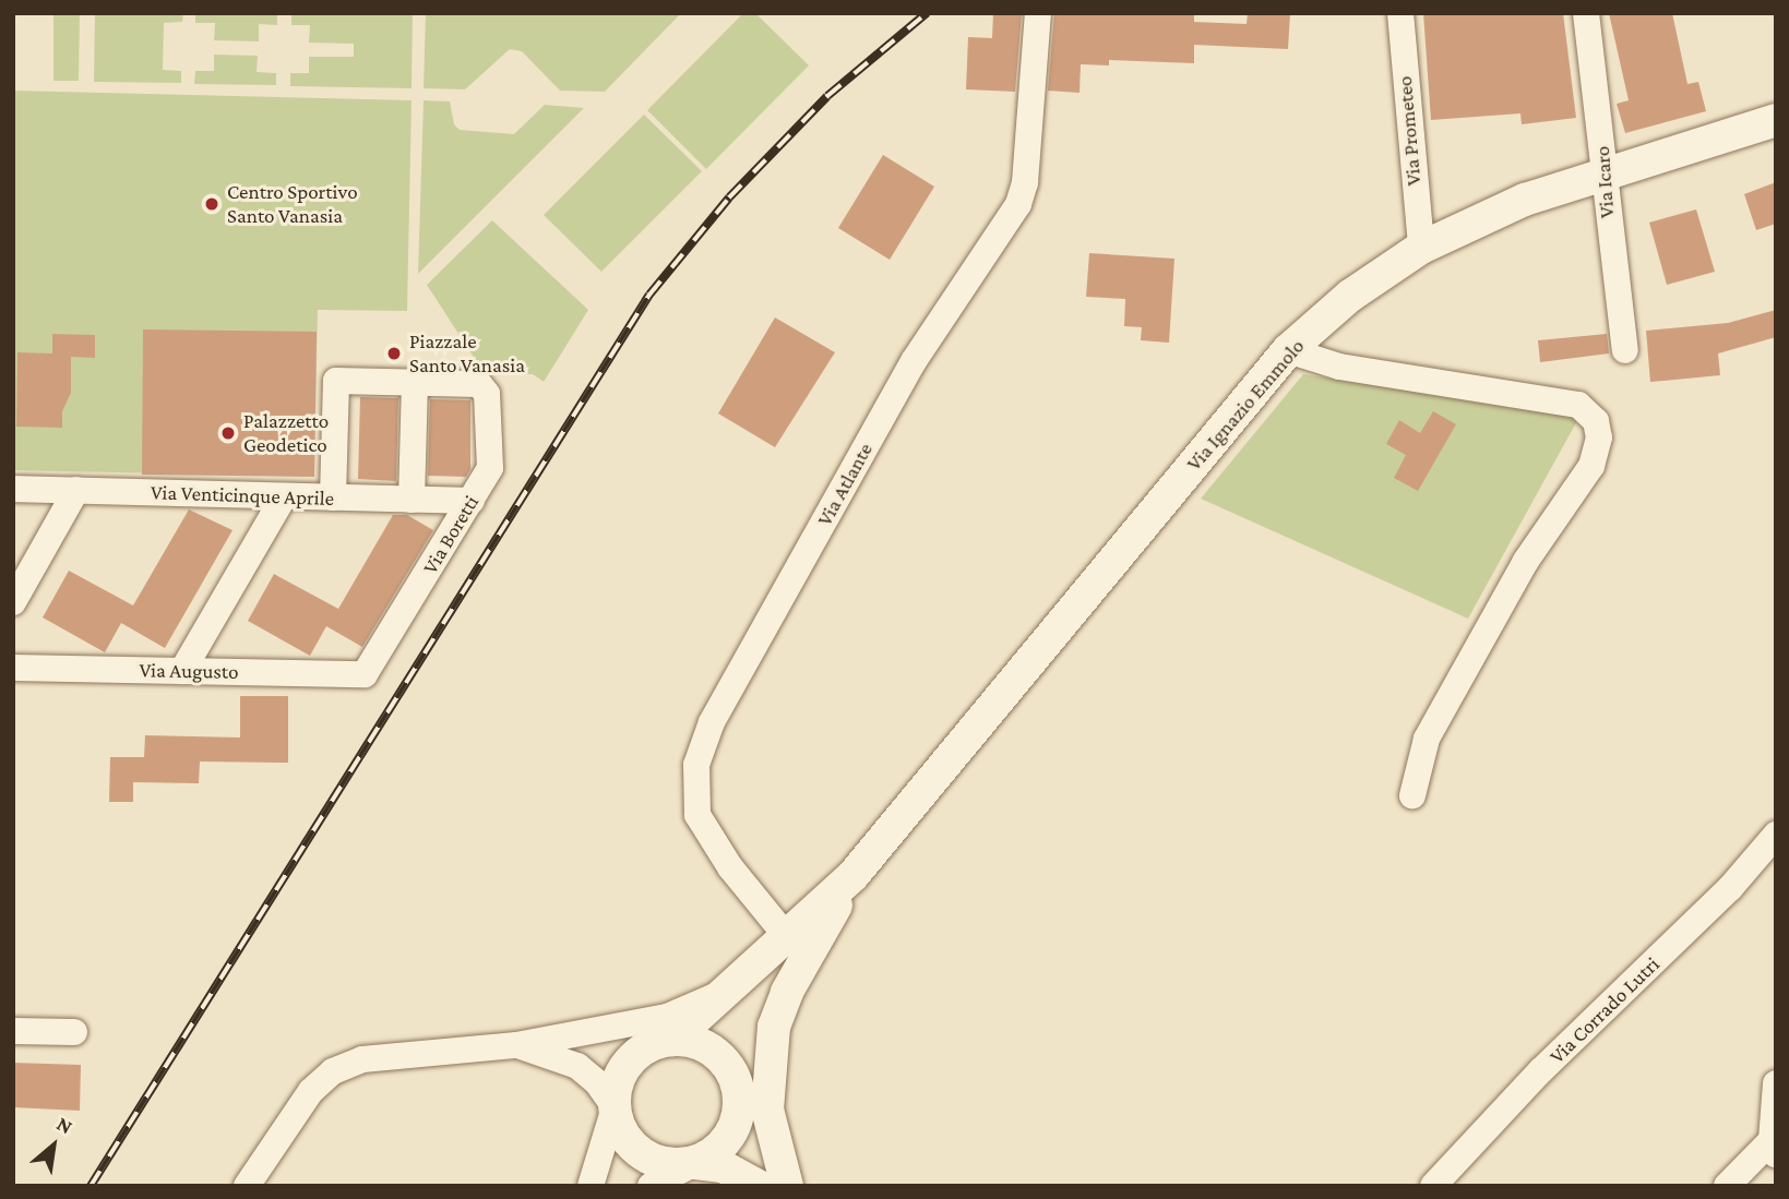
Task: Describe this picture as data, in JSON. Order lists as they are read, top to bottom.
{
  "streets": {
    "street": [
      "Via Prometeo",
      "Via Icaro",
      "Via Ignazio Emmolo",
      "Via Atlante",
      "Via Venticinque Aprile",
      "Via Boretti",
      "Via Augusto",
      "Via Corrado Lutri"
    ]
  },
  "crossings": [
    ["Via Prometeo", "Via Ignazio Emmolo"],
    ["Via Icaro", "Via Ignazio Emmolo"],
    ["Via Venticinque Aprile", "Via Boretti"],
    ["Via Boretti", "Via Augusto"]
  ],
  "places": ["Centro Sportivo Santo Vanasia", "Piazzale Santo Vanasia", "Palazzetto Geodetico"],
  "north": "top right"
}
